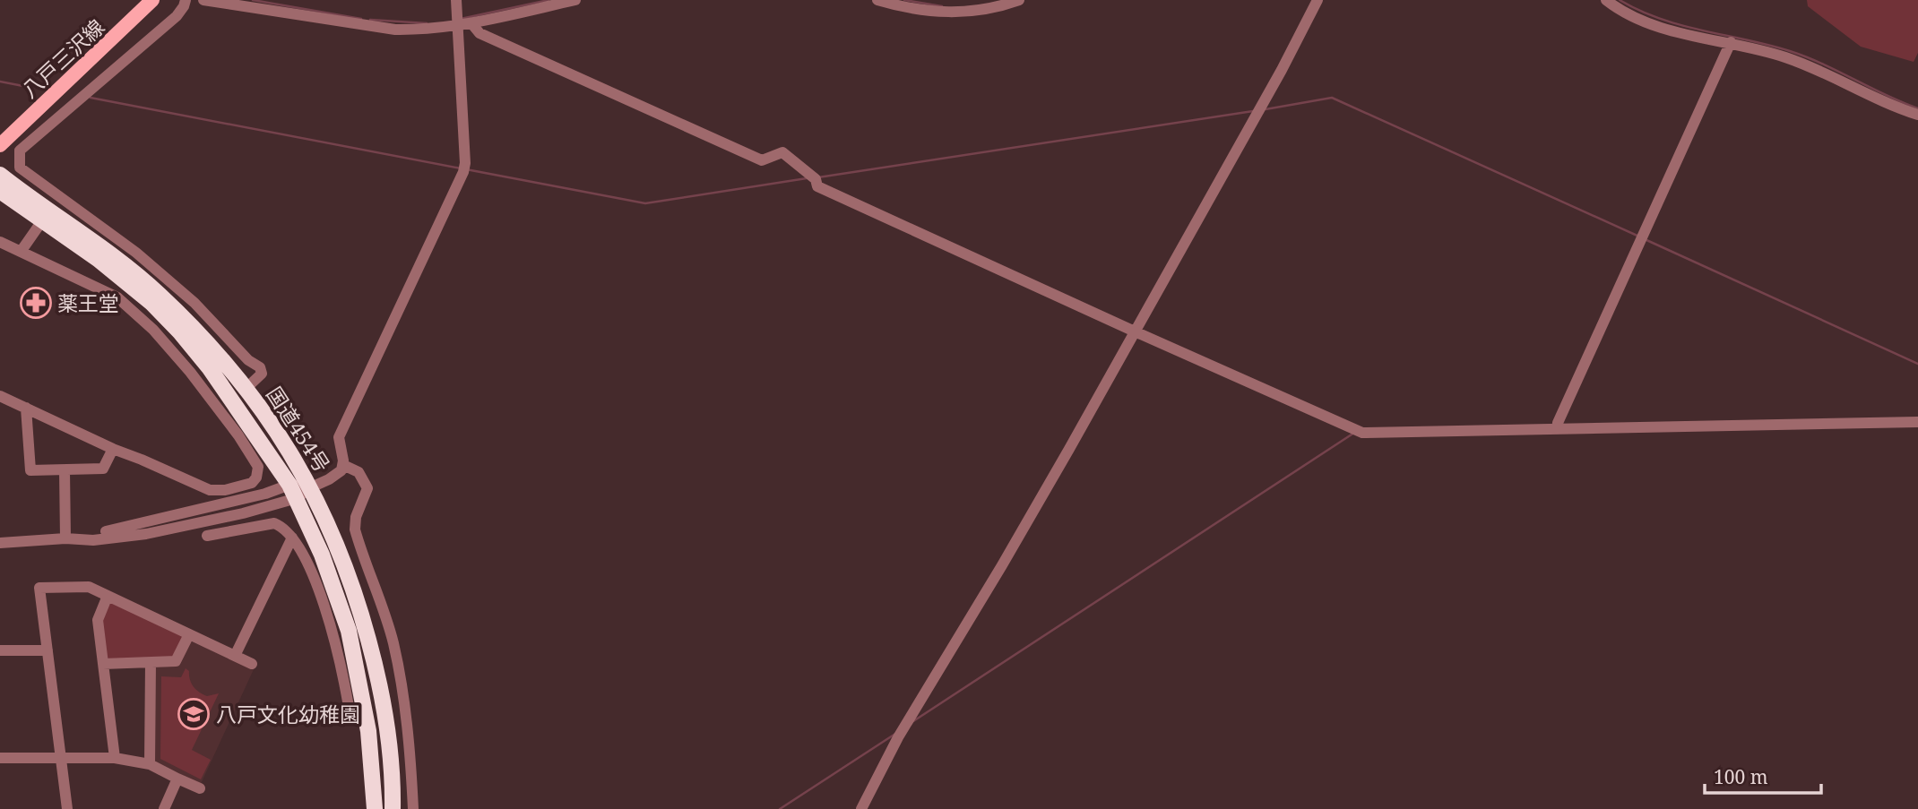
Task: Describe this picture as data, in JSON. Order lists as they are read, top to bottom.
{
  "streets": {
    "highway": ["国道454号"],
    "main road": ["八戸三沢線"]
  },
  "places": {
    "pharmacy": ["薬王堂"],
    "school or university": ["八戸文化幼稚園"]
  },
  "scale_bar": "100 m"
}
